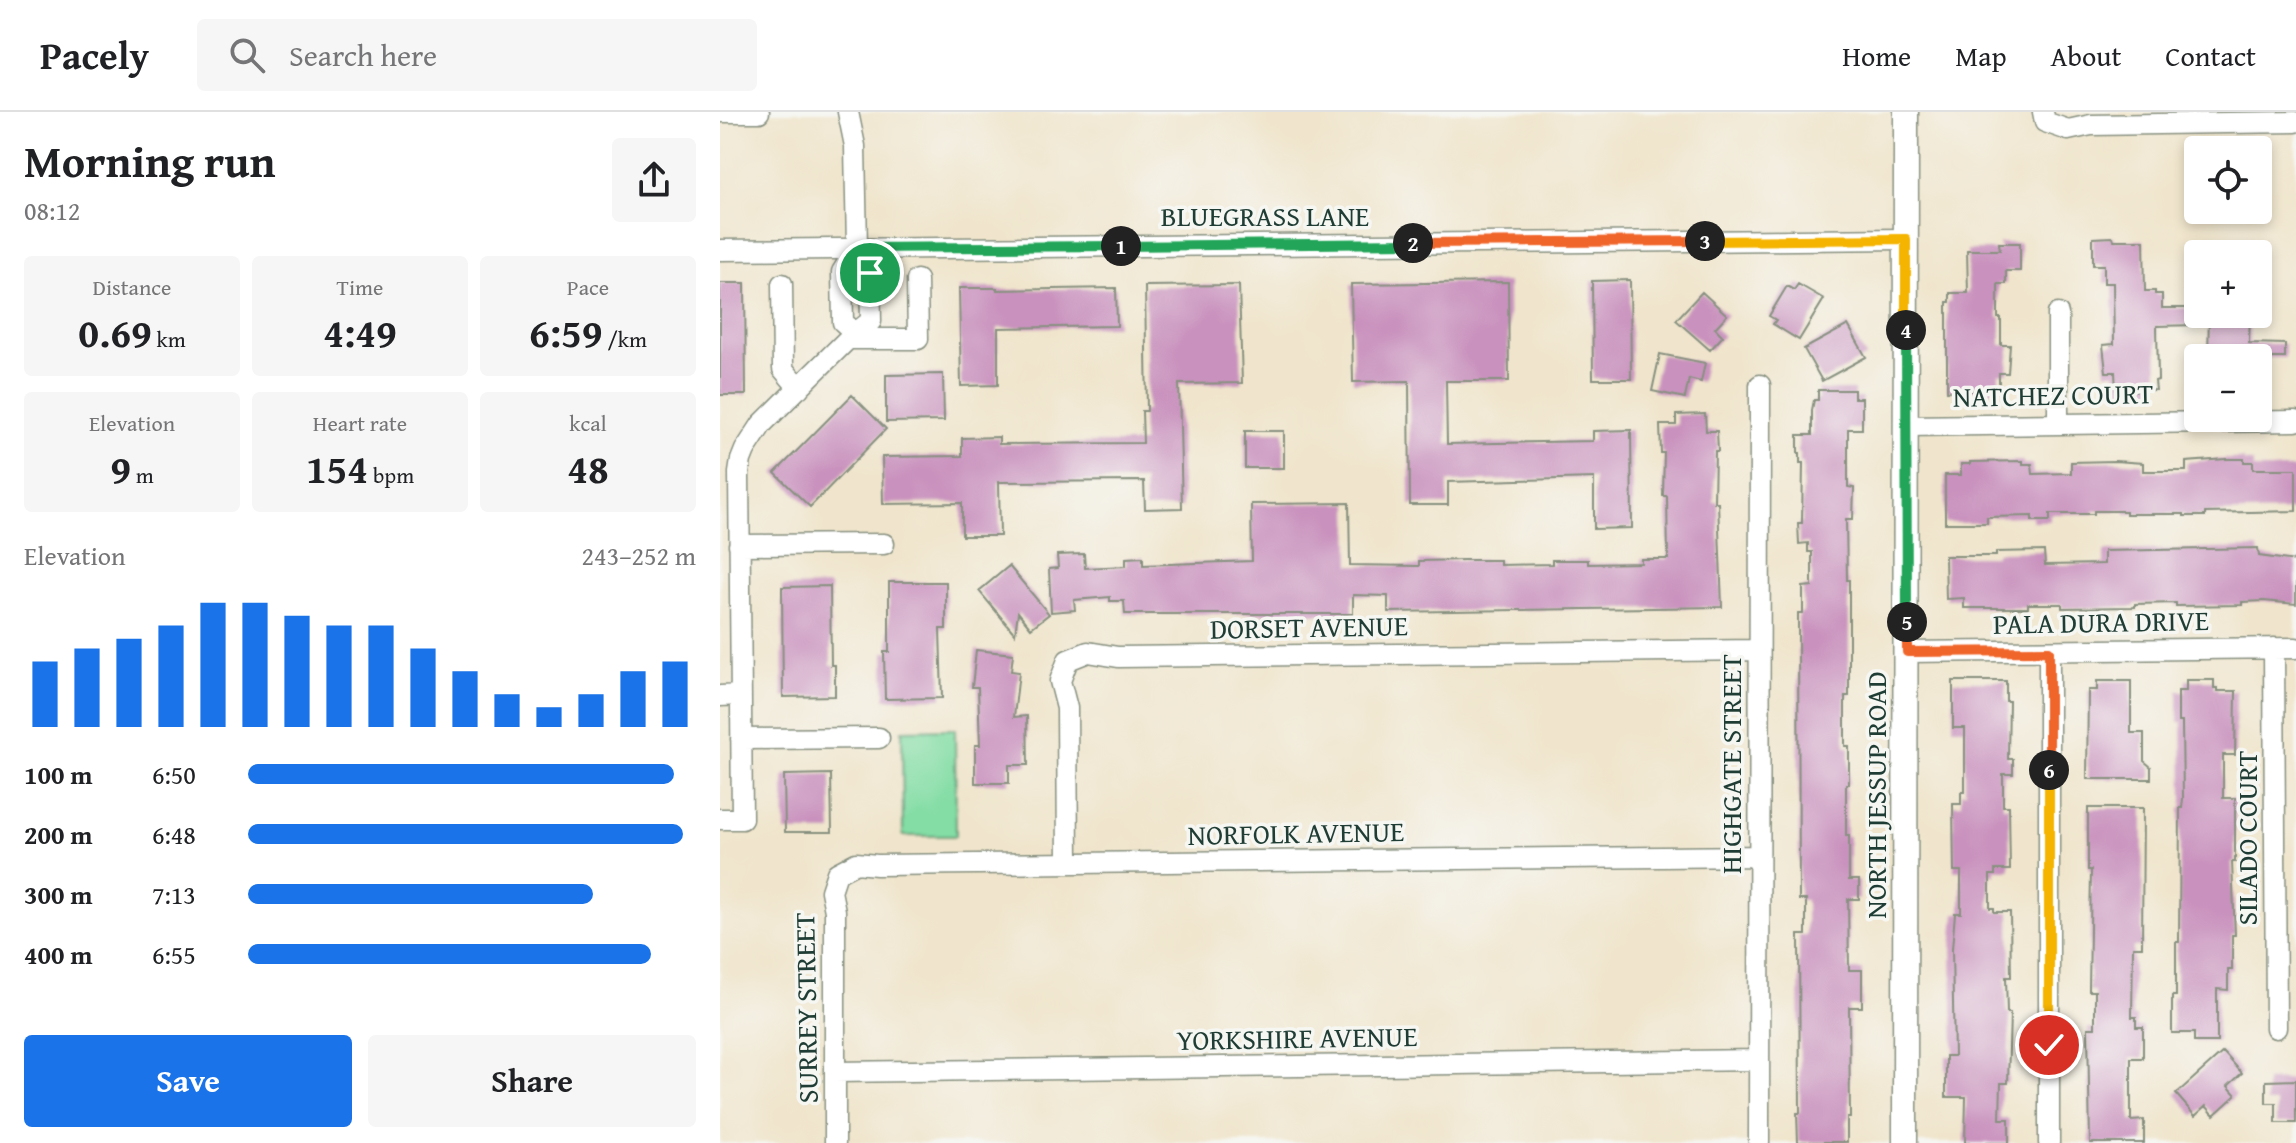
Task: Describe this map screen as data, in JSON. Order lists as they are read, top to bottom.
{
  "streets": {
    "street": [
      "BLUEGRASS LANE",
      "NATCHEZ COURT",
      "PALA DURA DRIVE",
      "DORSET AVENUE",
      "HIGHGATE STREET",
      "NORTH JESSUP ROAD",
      "NORFOLK AVENUE",
      "SILADO COURT",
      "SURREY STREET",
      "YORKSHIRE AVENUE"
    ]
  },
  "crossings": [
    ["BLUEGRASS LANE", "NORTH JESSUP ROAD"],
    ["NATCHEZ COURT", "NORTH JESSUP ROAD"],
    ["PALA DURA DRIVE", "NORTH JESSUP ROAD"],
    ["PALA DURA DRIVE", "SILADO COURT"],
    ["DORSET AVENUE", "HIGHGATE STREET"],
    ["DORSET AVENUE", "NORFOLK AVENUE"],
    ["HIGHGATE STREET", "NORFOLK AVENUE"],
    ["HIGHGATE STREET", "YORKSHIRE AVENUE"],
    ["NORFOLK AVENUE", "SURREY STREET"],
    ["SURREY STREET", "YORKSHIRE AVENUE"]
  ],
  "page": {
    "header": "Pacely",
    "search": "Search here",
    "nav": [
      "Home",
      "Map",
      "About",
      "Contact"
    ],
    "heading": ["Morning run", "08:12"],
    "map_buttons": ["+", "−"],
    "pins": [
      "3",
      "2",
      "1",
      "4",
      "5",
      "6"
    ],
    "stats": [
      ["Distance", "0.69 km"],
      ["Time", "4:49"],
      ["Pace", "6:59 /km"],
      ["Elevation", "9 m"],
      ["Heart rate", "154 bpm"],
      ["kcal", "48"]
    ],
    "chart": ["Elevation", "243–252 m"],
    "list": [
      {
        "name": "100 m",
        "note": "6:50"
      },
      {
        "name": "200 m",
        "note": "6:48"
      },
      {
        "name": "300 m",
        "note": "7:13"
      },
      {
        "name": "400 m",
        "note": "6:55"
      }
    ],
    "buttons": ["Save", "Share"]
  }
}
